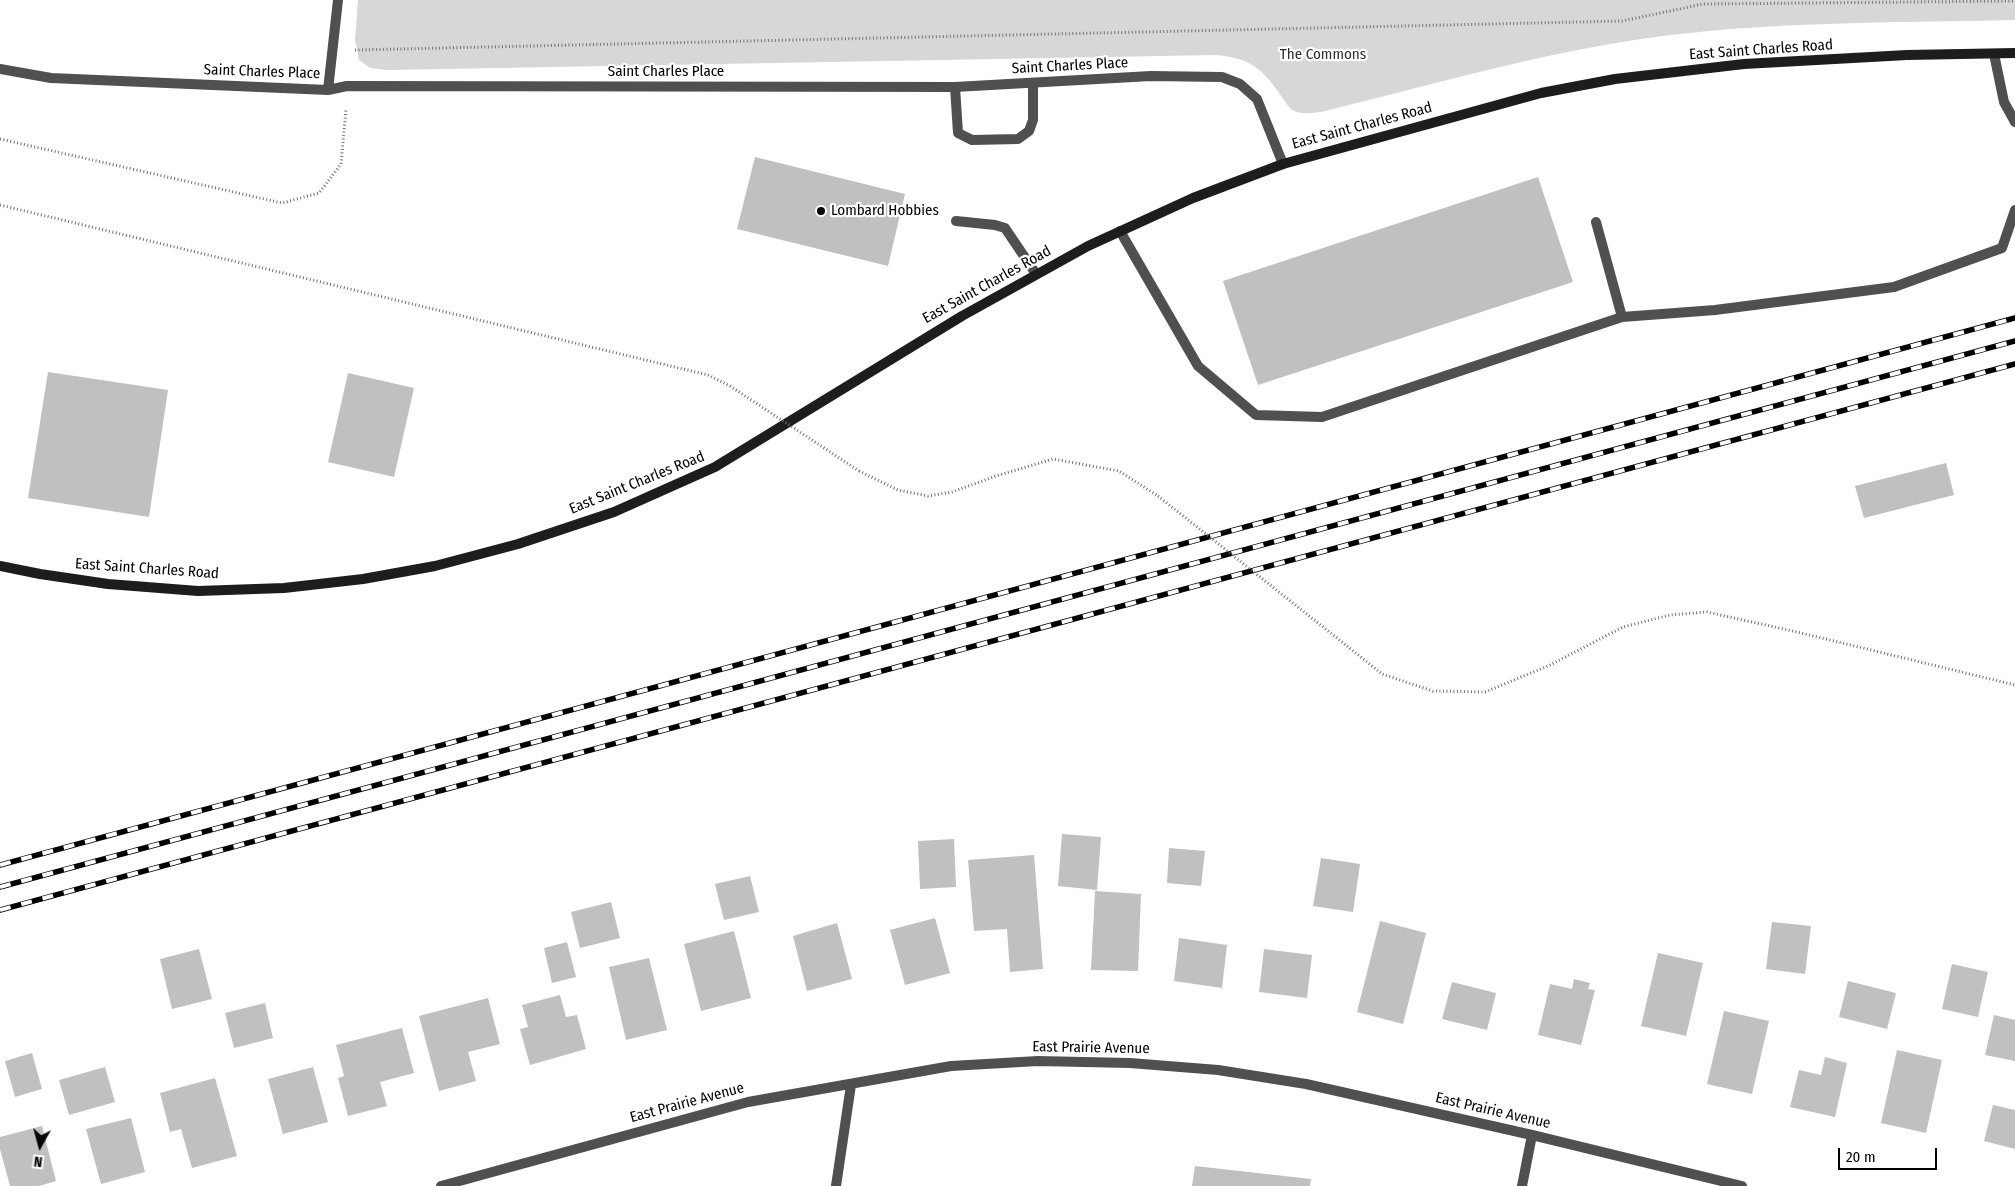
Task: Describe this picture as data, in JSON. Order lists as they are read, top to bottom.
{
  "streets": {
    "main road": ["East Saint Charles Road"],
    "street": ["Saint Charles Place", "East Prairie Avenue"]
  },
  "crossings": [
    ["East Saint Charles Road", "Saint Charles Place"]
  ],
  "parks": ["The Commons"],
  "places": ["Lombard Hobbies"],
  "scale_bar": "20 m",
  "north": "bottom"
}
